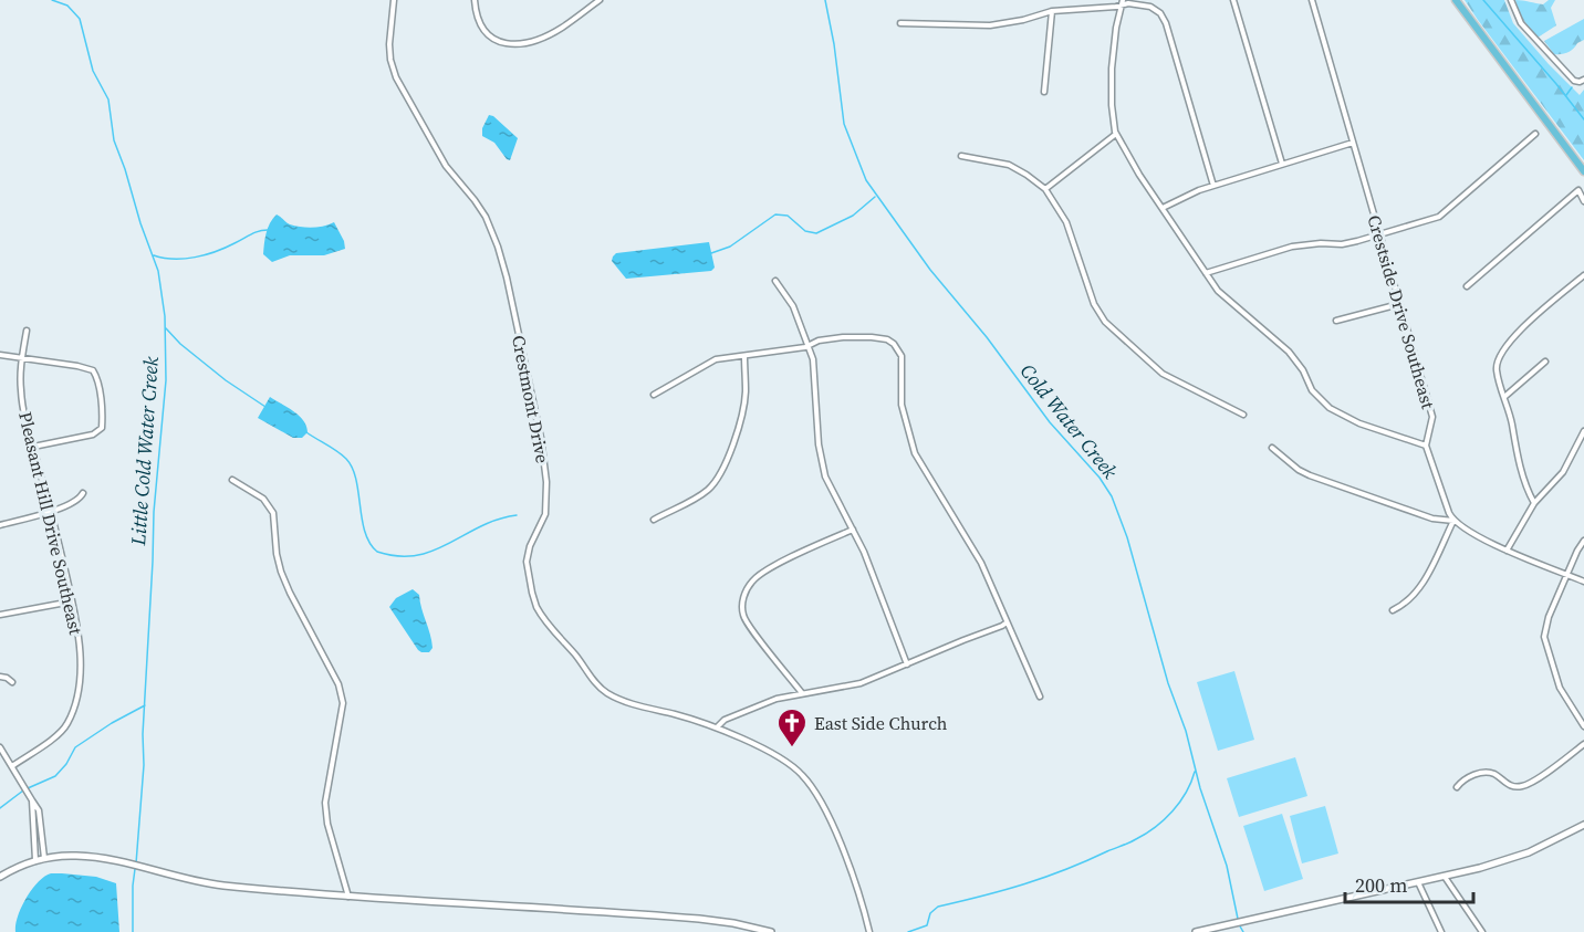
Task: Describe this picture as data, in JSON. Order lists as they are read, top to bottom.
{
  "streets": {
    "street": ["Crestside Drive Southeast", "Crestmont Drive", "Pleasant Hill Drive Southeast"]
  },
  "water": ["Cold Water Creek", "Little Cold Water Creek"],
  "places": {
    "church": ["East Side Church"]
  },
  "scale_bar": "200 m"
}
